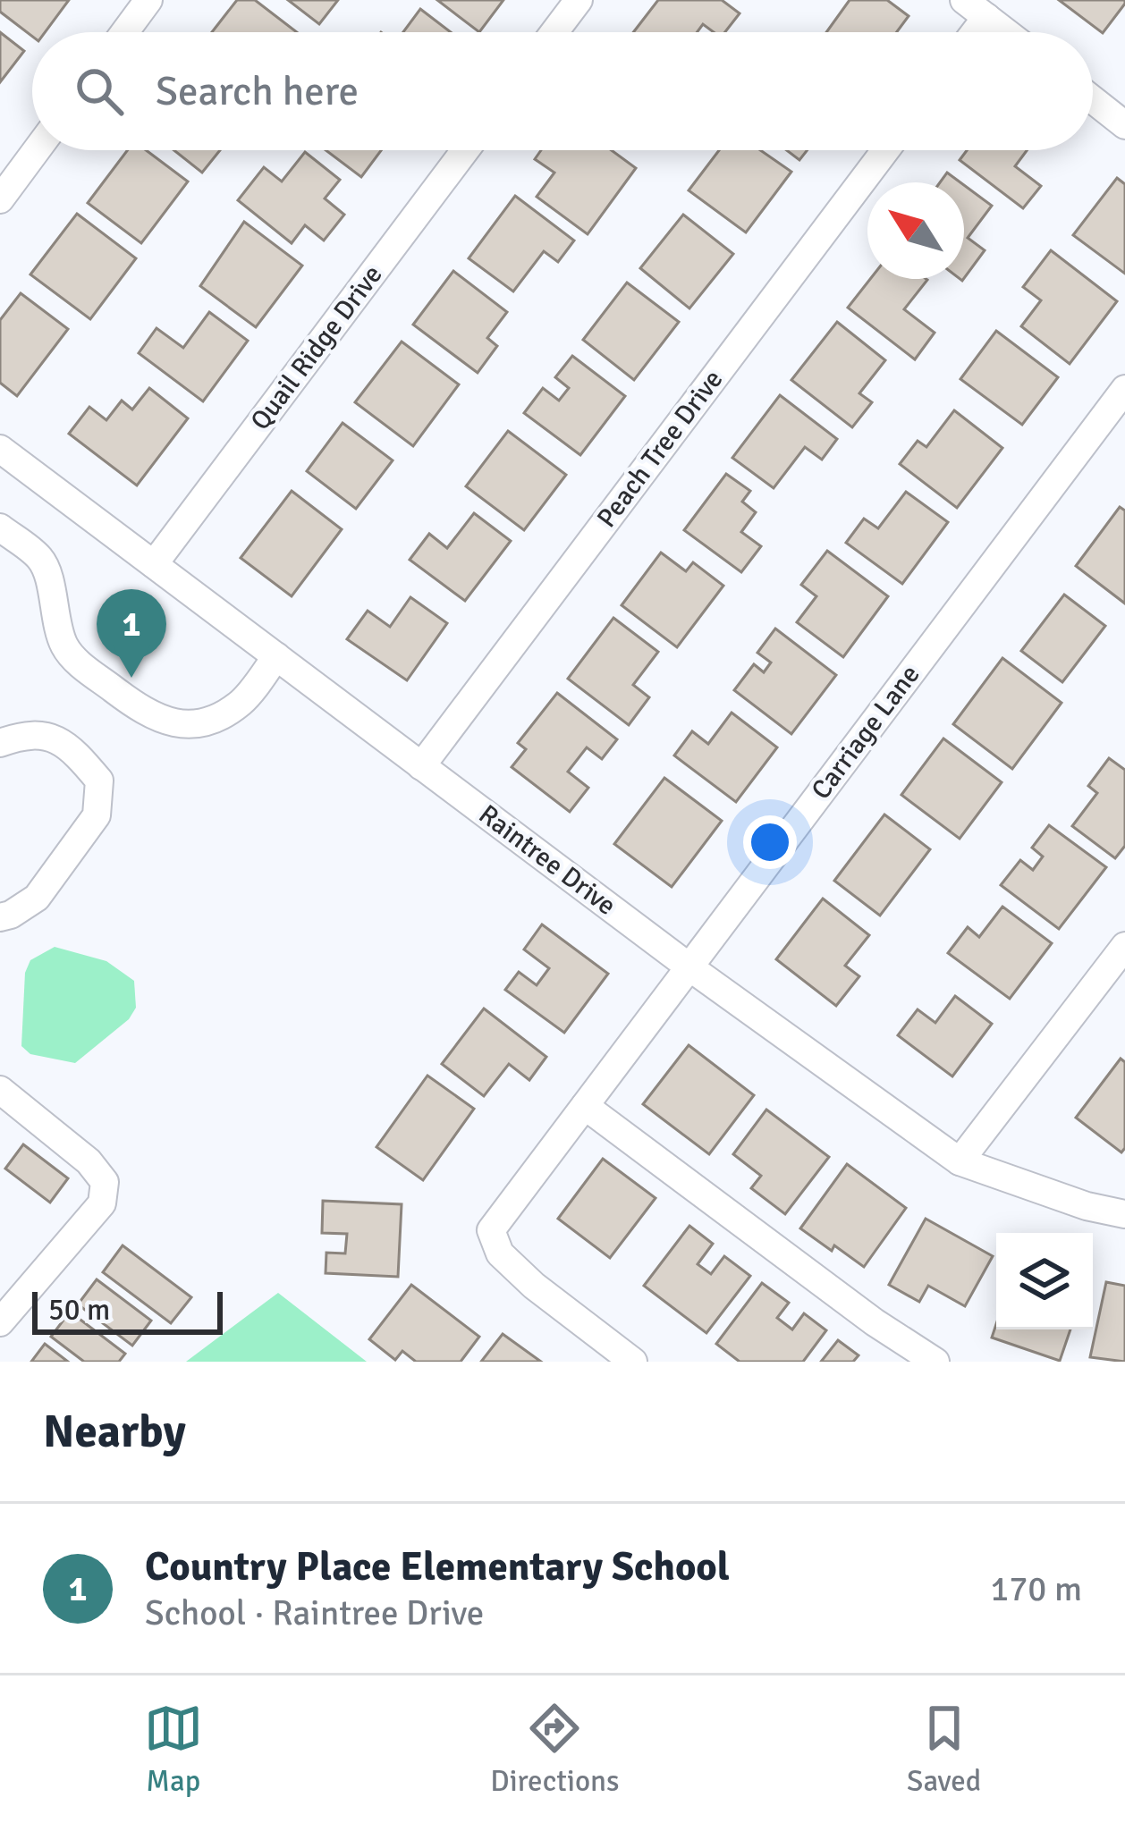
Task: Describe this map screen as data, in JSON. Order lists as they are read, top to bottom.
{
  "streets": {
    "street": [
      "Quail Ridge Drive",
      "Peach Tree Drive",
      "Carriage Lane",
      "Raintree Drive"
    ]
  },
  "crossings": [
    ["Quail Ridge Drive", "Raintree Drive"],
    ["Peach Tree Drive", "Raintree Drive"],
    ["Carriage Lane", "Raintree Drive"]
  ],
  "scale_bar": "50 m",
  "north": "top left",
  "page": {
    "search": "Search here",
    "pins": "1",
    "scale": "50 m",
    "heading": "Nearby",
    "list": [
      {
        "mark": "1",
        "name": "Country Place Elementary School",
        "note": "School · Raintree Drive",
        "value": "170 m"
      }
    ],
    "nav": ["Map", "Directions", "Saved"]
  }
}
